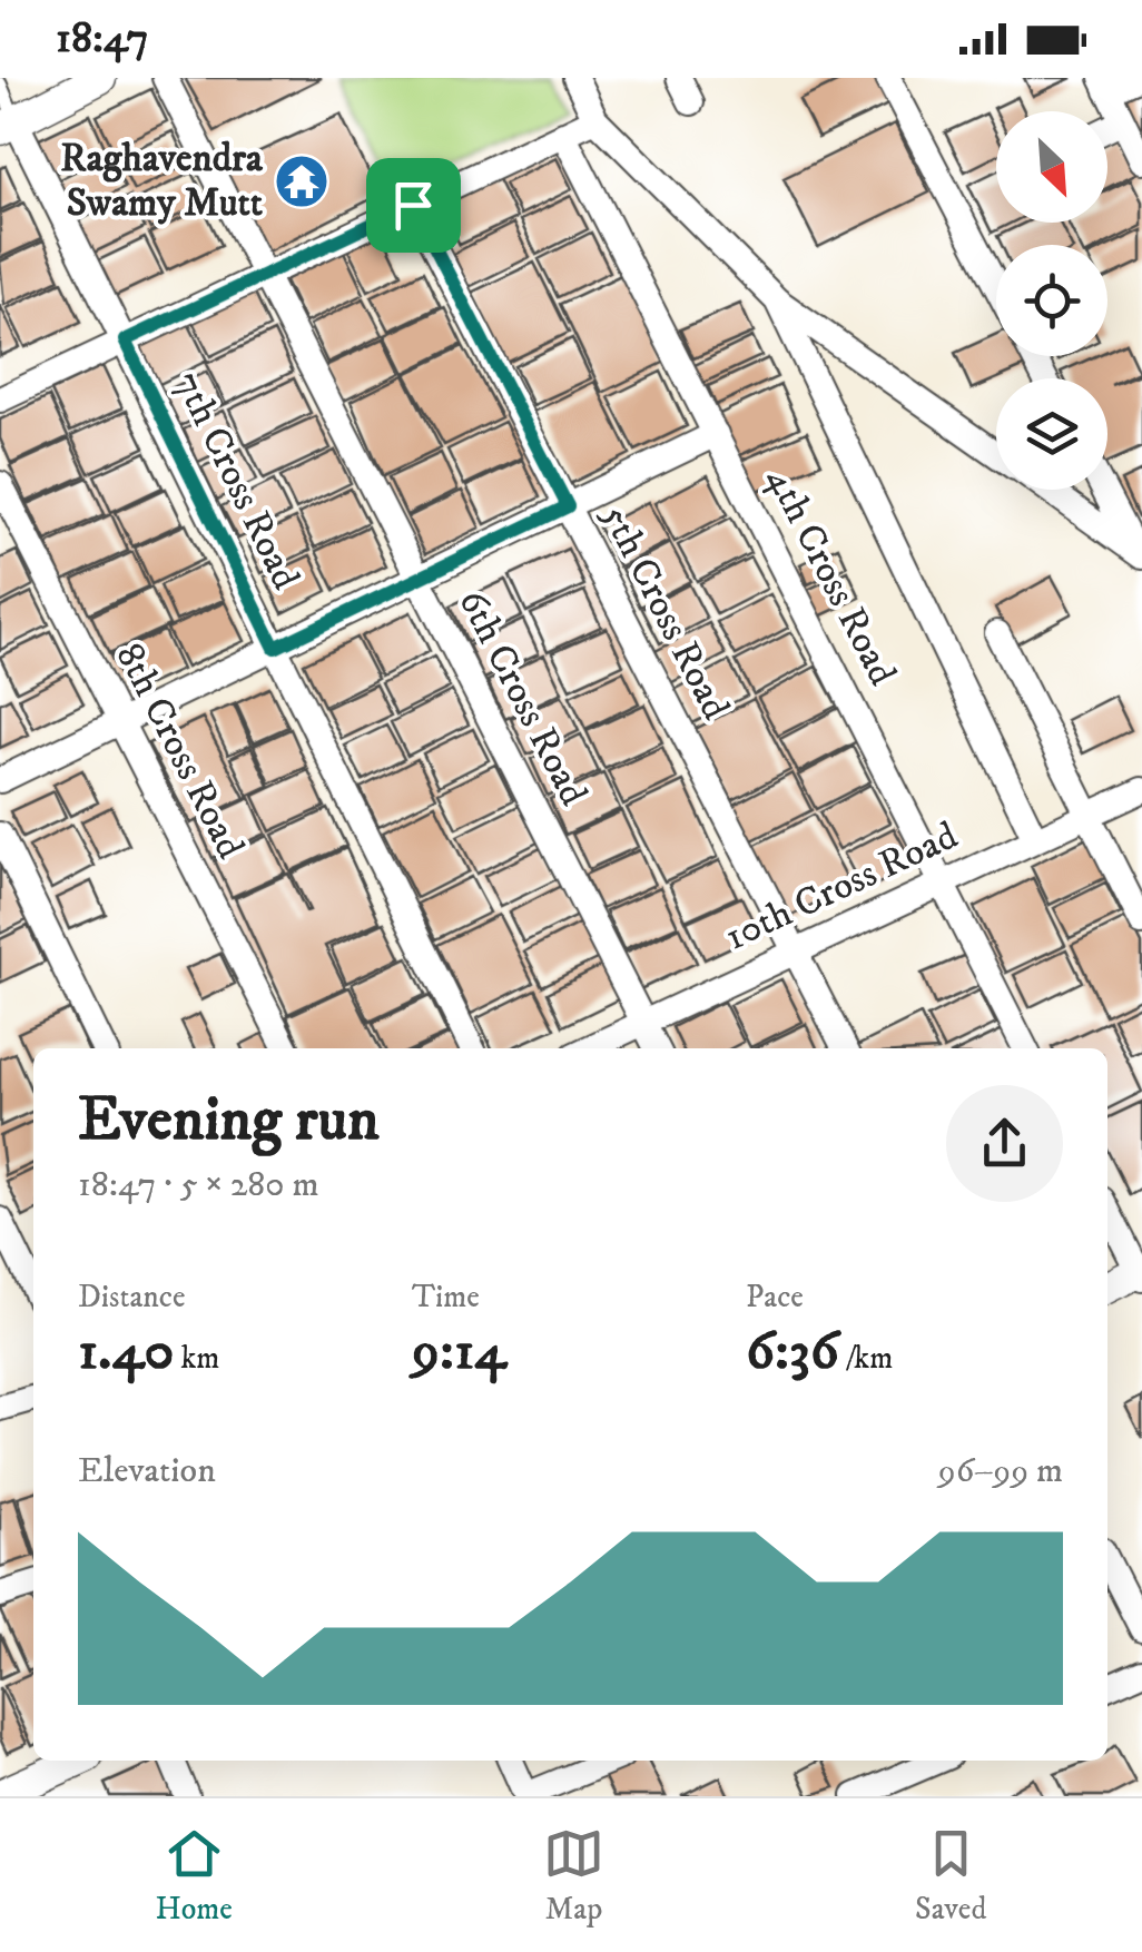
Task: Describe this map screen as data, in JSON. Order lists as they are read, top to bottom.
{
  "streets": {
    "street": [
      "7th Cross Road",
      "4th Cross Road",
      "5th Cross Road",
      "6th Cross Road",
      "8th Cross Road",
      "10th Cross Road"
    ]
  },
  "crossings": [
    ["4th Cross Road", "10th Cross Road"],
    ["5th Cross Road", "10th Cross Road"],
    ["6th Cross Road", "10th Cross Road"]
  ],
  "places": {
    "temple": ["Raghavendra Swamy Mutt"]
  },
  "north": "bottom right",
  "page": {
    "status": "18:47",
    "heading": ["Evening run", "18:47 · 5 × 280 m"],
    "stats": [
      ["Distance", "1.40 km"],
      ["Time", "9:14"],
      ["Pace", "6:36 /km"]
    ],
    "chart": ["Elevation", "96–99 m"],
    "tabs": ["Home", "Map", "Saved"]
  }
}
